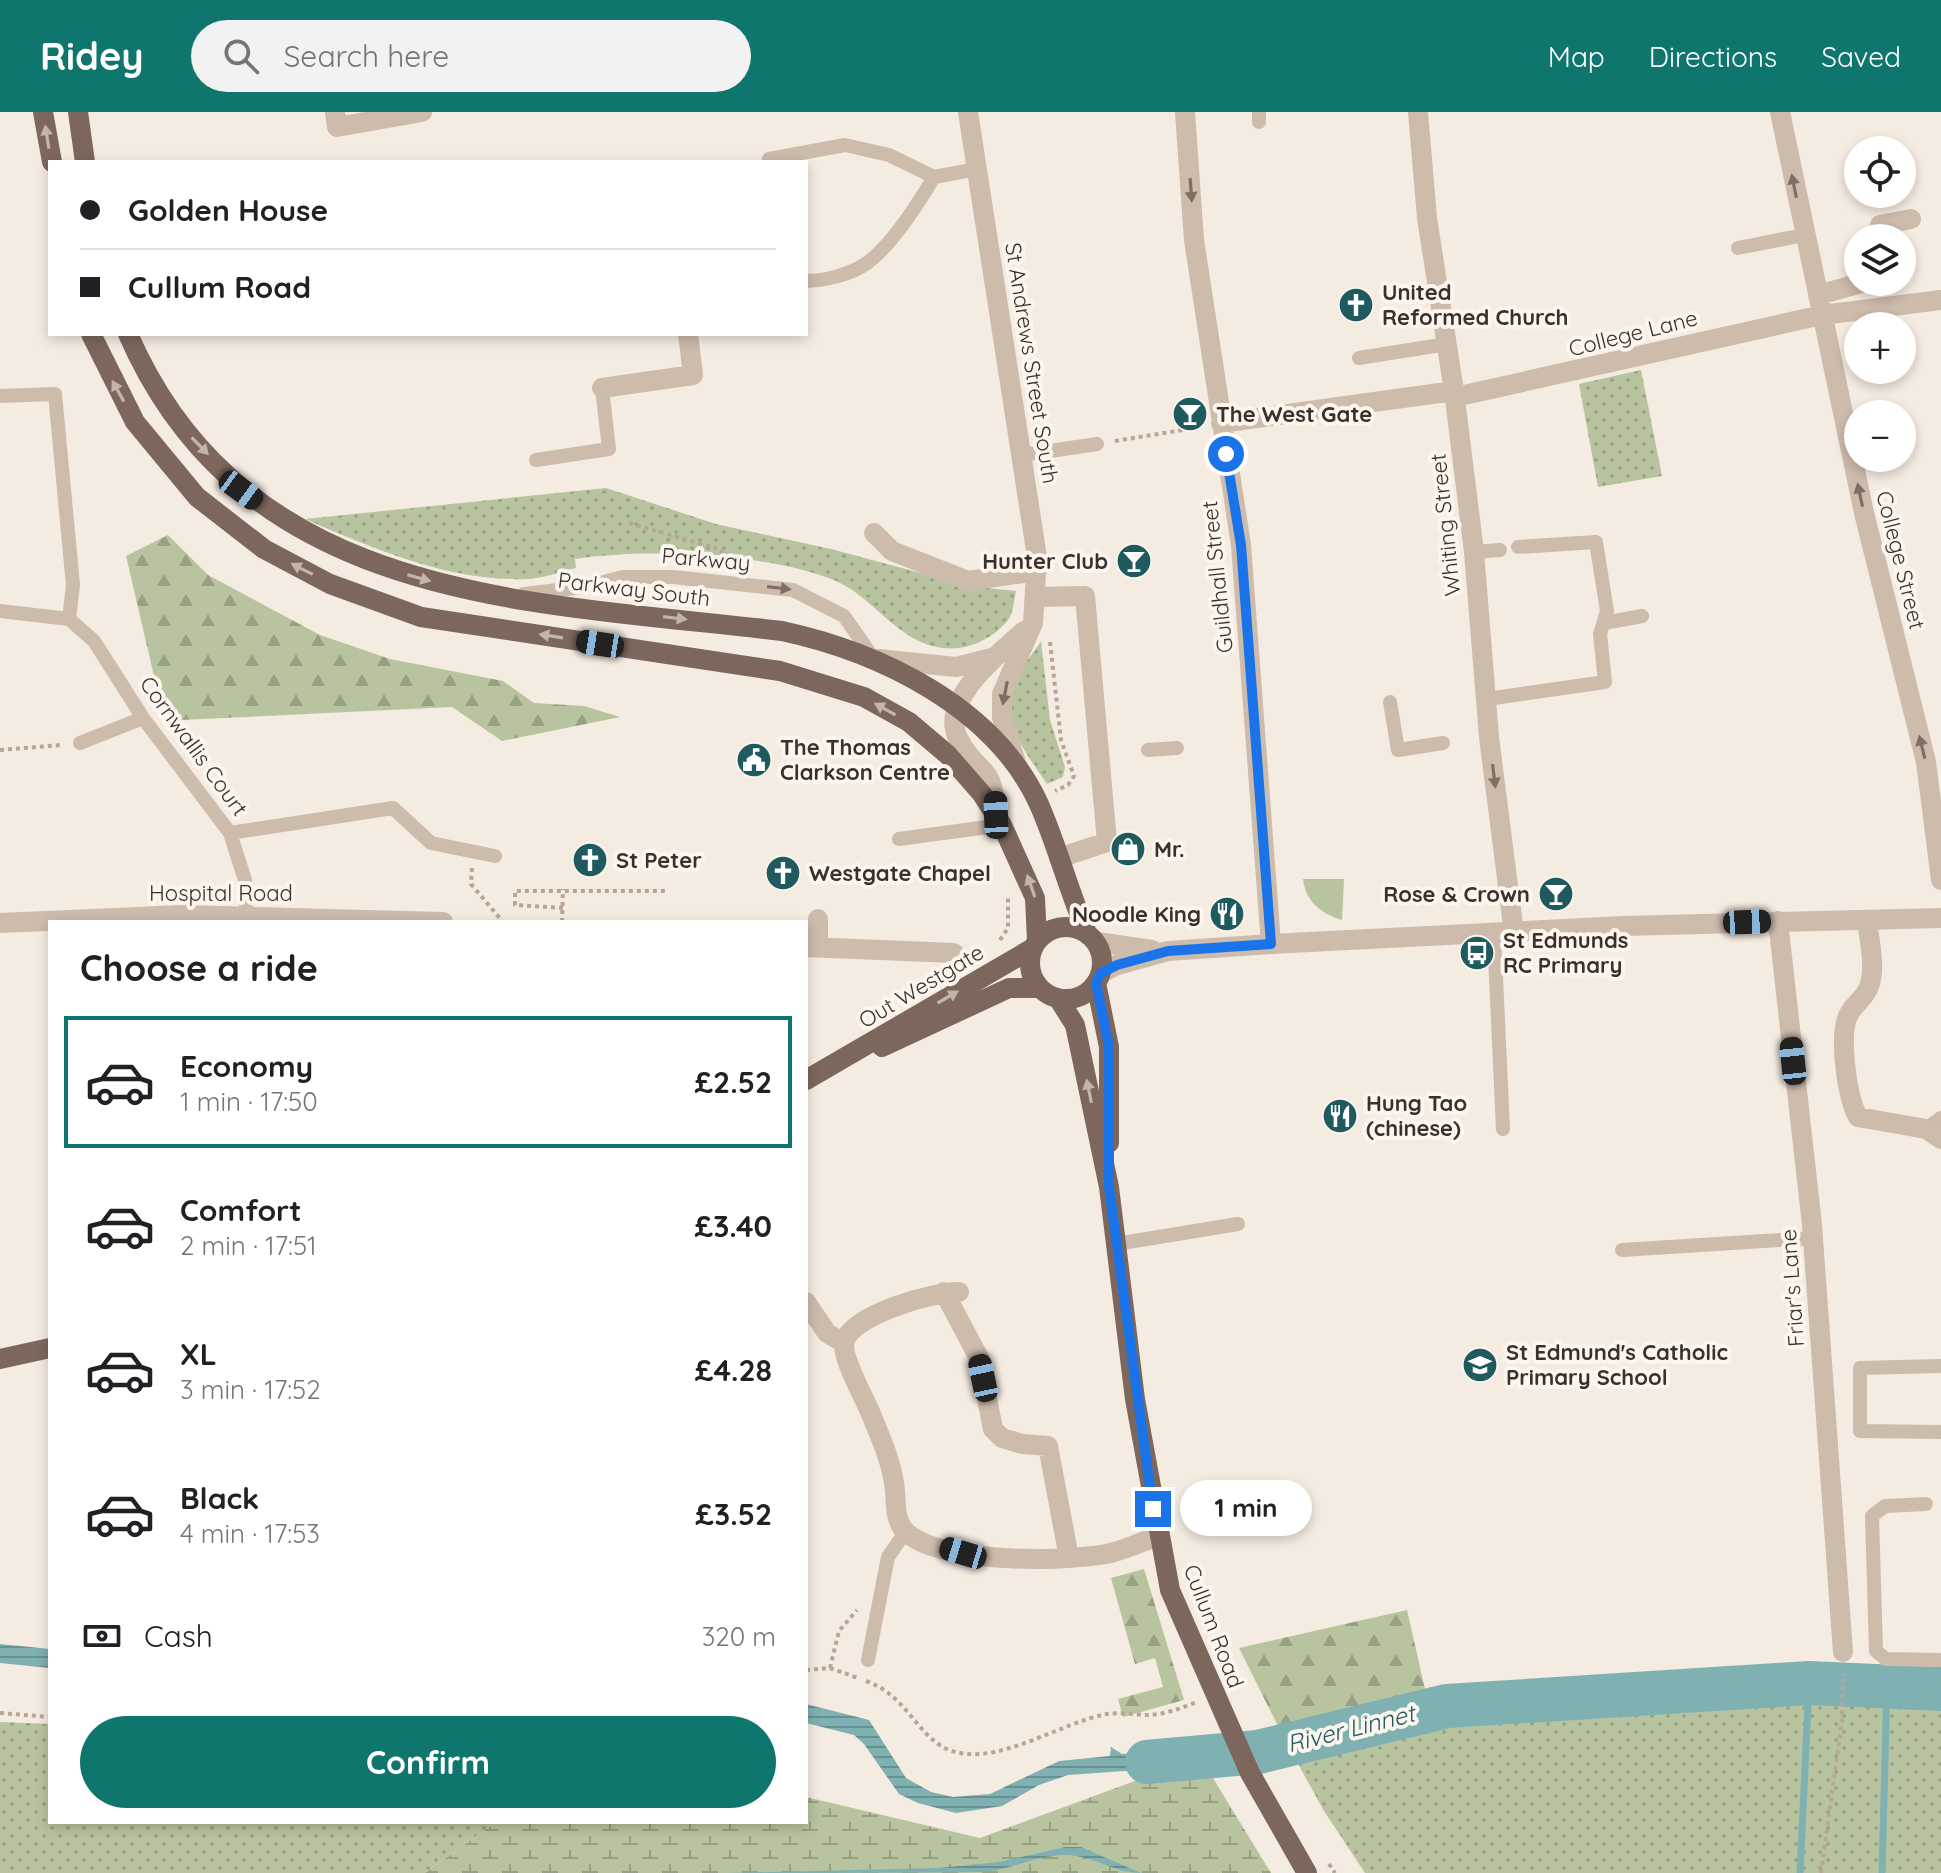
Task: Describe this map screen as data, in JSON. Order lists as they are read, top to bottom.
{
  "streets": {
    "main road": ["Parkway South", "Out Westgate", "Cullum Road"],
    "street": [
      "College Lane",
      "St Andrews Street South",
      "Whiting Street",
      "College Street",
      "Guildhall Street",
      "Hospital Road",
      "Friar's Lane"
    ],
    "lane": ["Parkway", "Cornwallis Court"]
  },
  "crossings": [
    ["College Lane", "Whiting Street"],
    ["College Lane", "College Street"],
    ["College Lane", "Guildhall Street"],
    ["St Andrews Street South", "Parkway South"],
    ["Parkway", "Parkway South"],
    ["Parkway South", "Out Westgate"],
    ["Parkway South", "Cullum Road"],
    ["Cornwallis Court", "Hospital Road"],
    ["Out Westgate", "Cullum Road"]
  ],
  "one_way": ["Parkway", "College Street", "Guildhall Street"],
  "water": ["River Linnet"],
  "places": {
    "church": ["United Reformed Church", "St Peter", "Westgate Chapel"],
    "bar": ["The West Gate", "Hunter Club", "Rose & Crown"],
    "public building": ["The Thomas Clarkson Centre"],
    "shop": ["Mr."],
    "restaurant": ["Noodle King", "Hung Tao (chinese)"],
    "bus stop": ["St Edmunds RC Primary"],
    "school or university": ["St Edmund's Catholic Primary School"]
  },
  "page": {
    "header": "Ridey",
    "search": "Search here",
    "nav": ["Map", "Directions", "Saved"],
    "map_buttons": ["+", "−"],
    "banner": ["Golden House", "Cullum Road"],
    "heading": "Choose a ride",
    "list": [
      {
        "name": "Economy",
        "note": "1 min · 17:50",
        "value": "£2.52"
      },
      {
        "name": "Comfort",
        "note": "2 min · 17:51",
        "value": "£3.40"
      },
      {
        "name": "XL",
        "note": "3 min · 17:52",
        "value": "£4.28"
      },
      {
        "name": "Black",
        "note": "4 min · 17:53",
        "value": "£3.52"
      }
    ],
    "bubble": "1 min",
    "pay": ["Cash", "320 m"],
    "buttons": "Confirm"
  }
}
